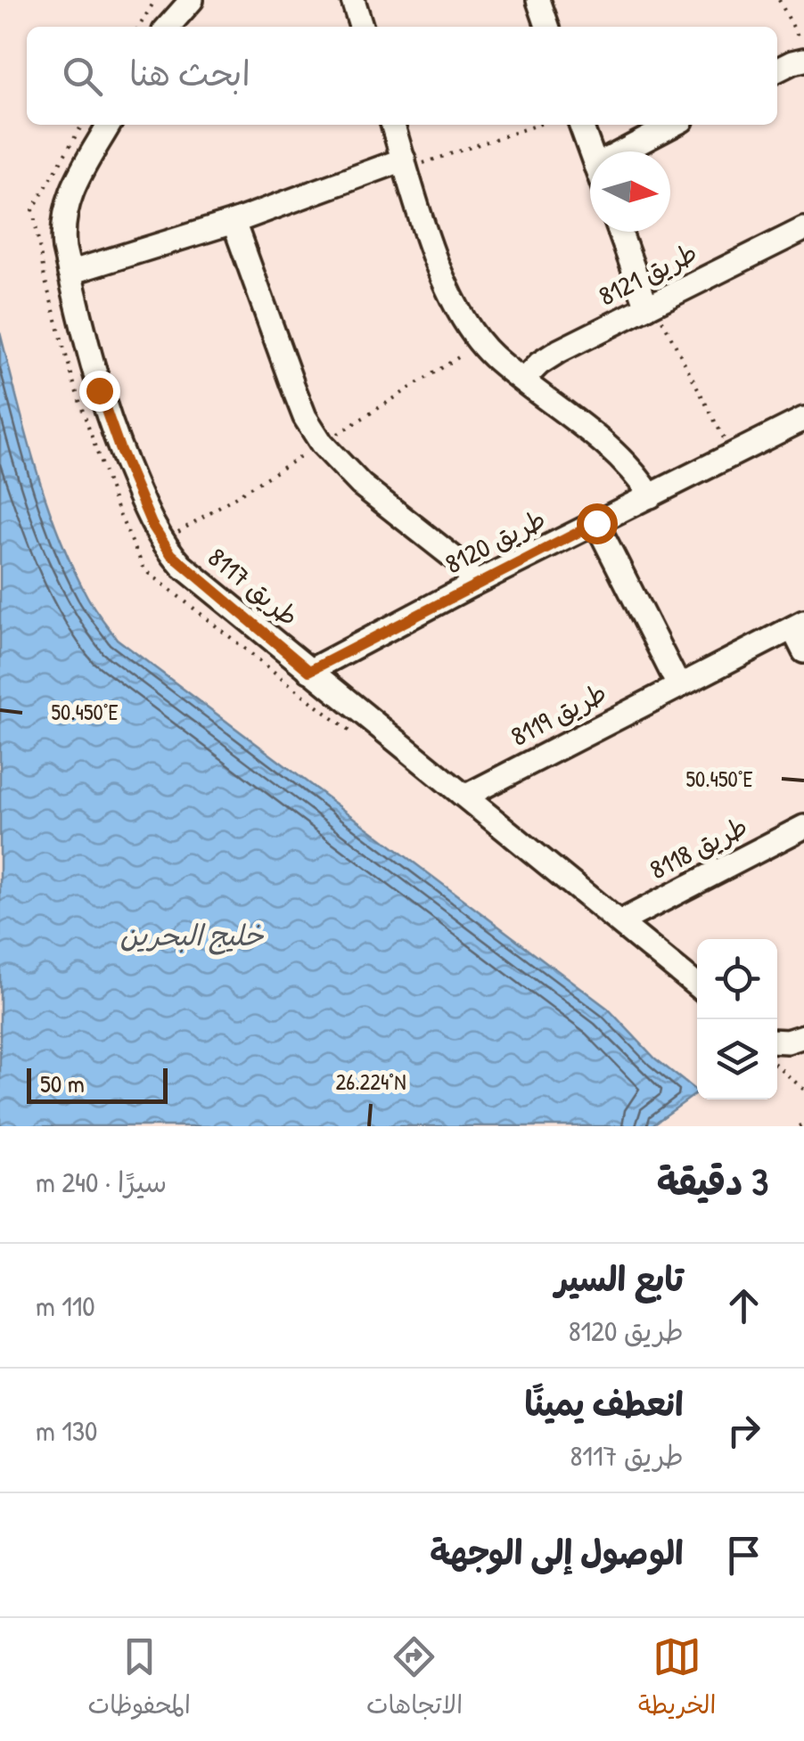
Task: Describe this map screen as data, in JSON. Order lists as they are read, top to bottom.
{
  "streets": {
    "street": [
      "طريق 8121",
      "طريق 8120",
      "طريق 8117",
      "طريق 8119",
      "طريق 8118"
    ]
  },
  "crossings": [
    ["طريق 8120", "طريق 8117"],
    ["طريق 8117", "طريق 8119"],
    ["طريق 8117", "طريق 8118"]
  ],
  "water": ["خليج البحرين"],
  "scale_bar": "50 m",
  "north": "right",
  "page": {
    "search": "ابحث هنا",
    "scale": "50 m",
    "heading": ["3 دقيقة", "سيرًا · 240 m"],
    "list": [
      ["تابع السير", "طريق 8120", "110 m"],
      ["انعطف يمينًا", "طريق 8117", "130 m"],
      "الوصول إلى الوجهة"
    ],
    "nav": ["الخريطة", "الاتجاهات", "المحفوظات"]
  },
  "coordinates": ["50.450°E", "26.224°N"]
}
